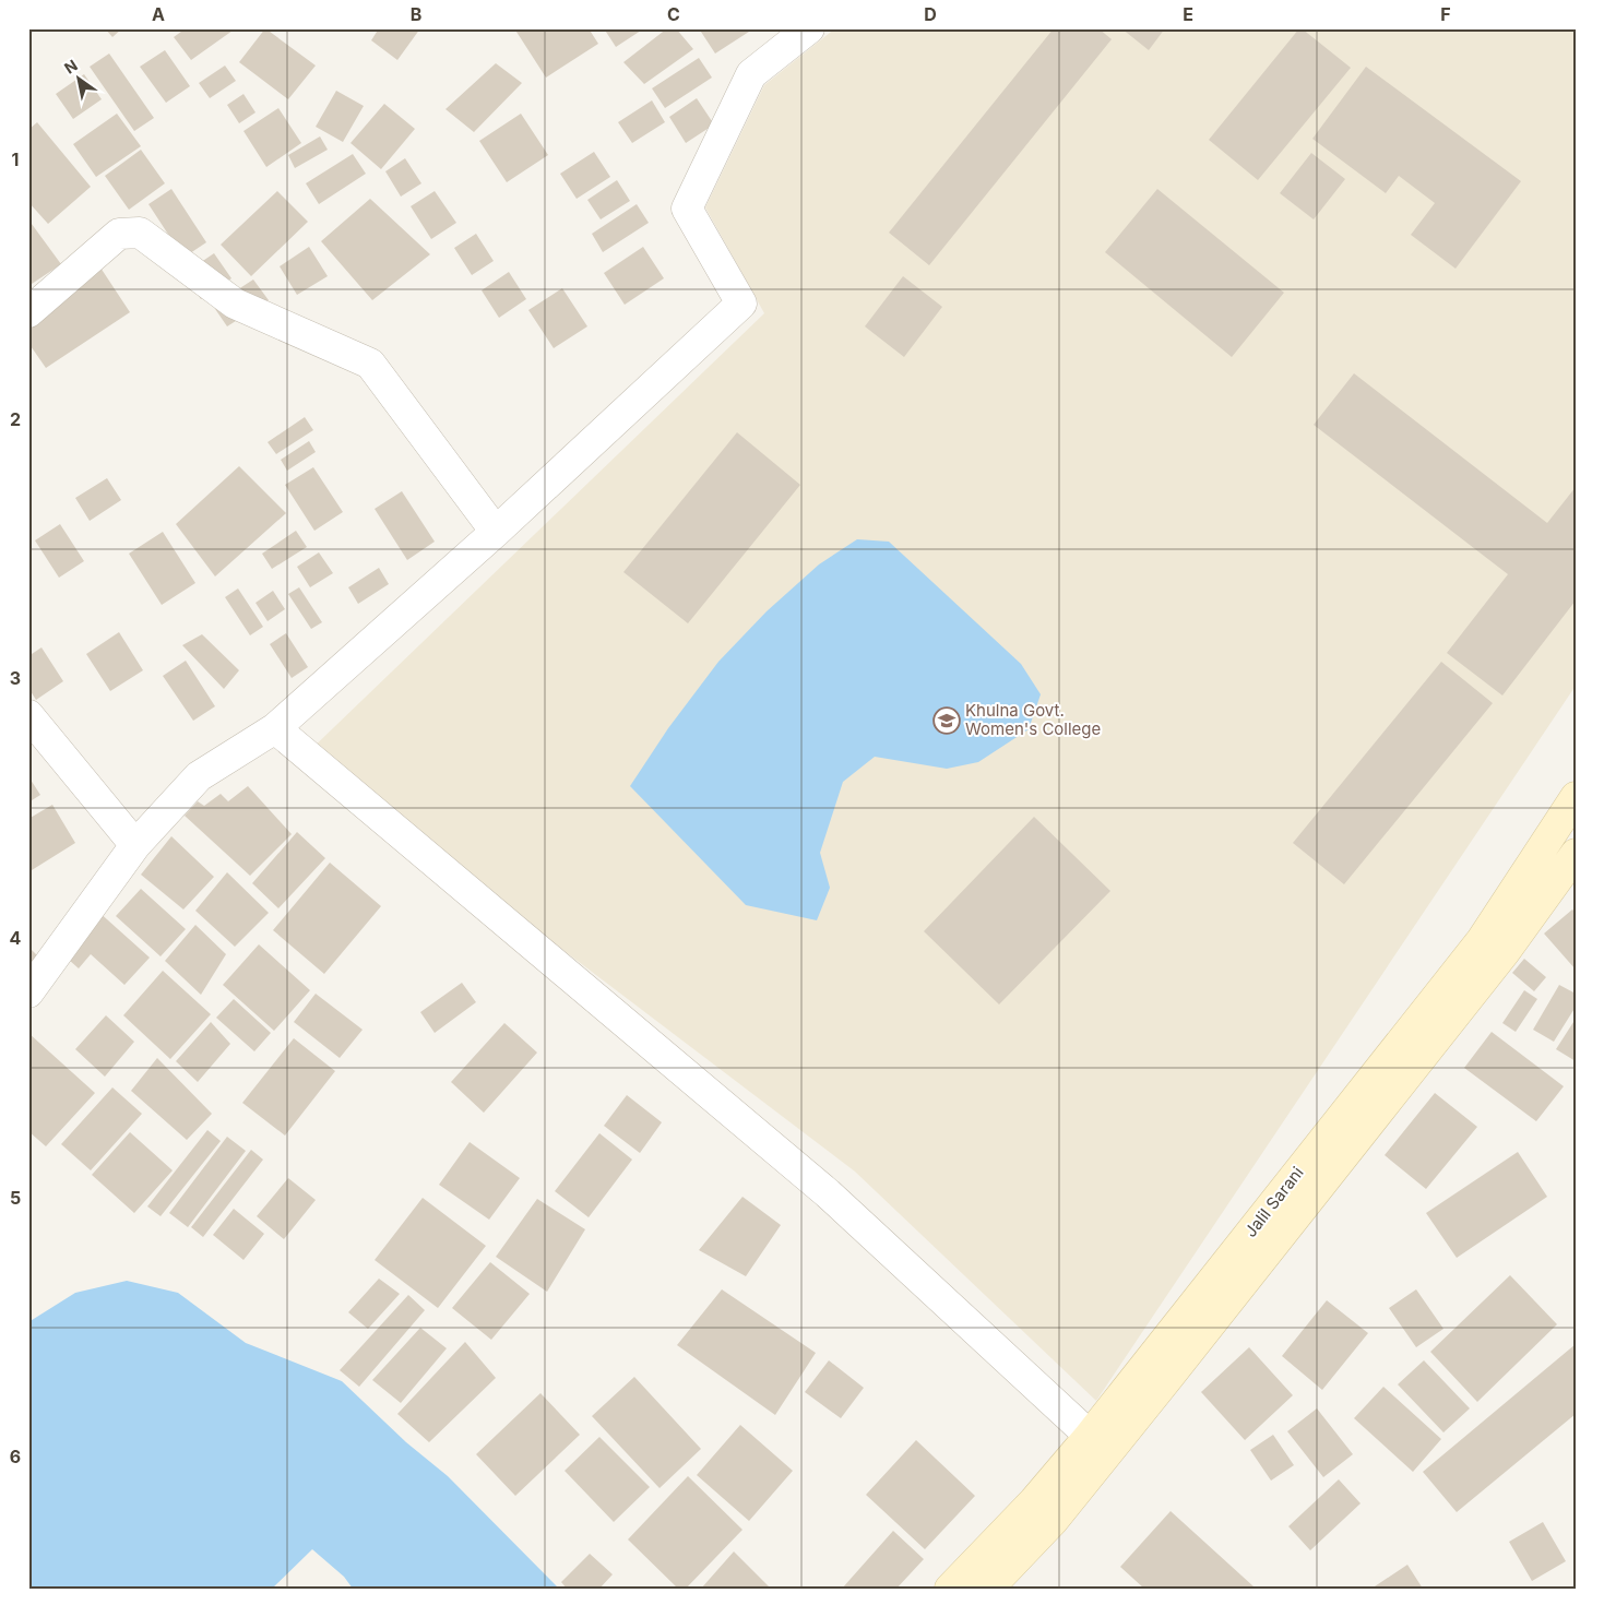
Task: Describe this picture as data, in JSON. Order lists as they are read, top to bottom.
{
  "streets": {
    "main road": ["Jalil Sarani"]
  },
  "places": {
    "school or university": ["Khulna Govt. Women's College"]
  },
  "north": "top left",
  "grid": {
    "columns": [
      "A",
      "B",
      "C",
      "D",
      "E",
      "F"
    ],
    "rows": [
      "1",
      "2",
      "3",
      "4",
      "5",
      "6"
    ]
  }
}
